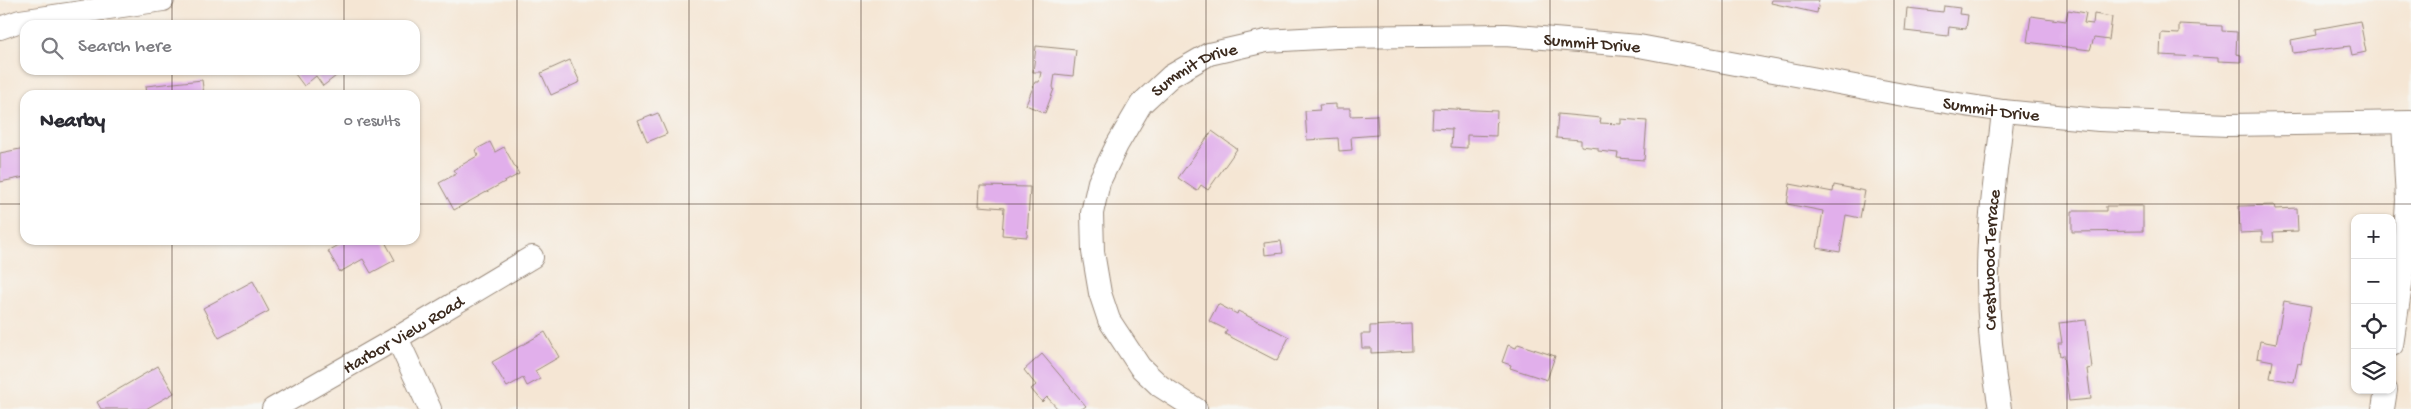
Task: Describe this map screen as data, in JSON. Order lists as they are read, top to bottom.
{
  "streets": {
    "street": ["Summit Drive", "Crestwood Terrace", "Harbor View Road"]
  },
  "crossings": [
    ["Summit Drive", "Crestwood Terrace"]
  ],
  "page": {
    "search": "Search here",
    "heading": ["Nearby", "0 results"],
    "map_buttons": ["+", "−"]
  }
}
